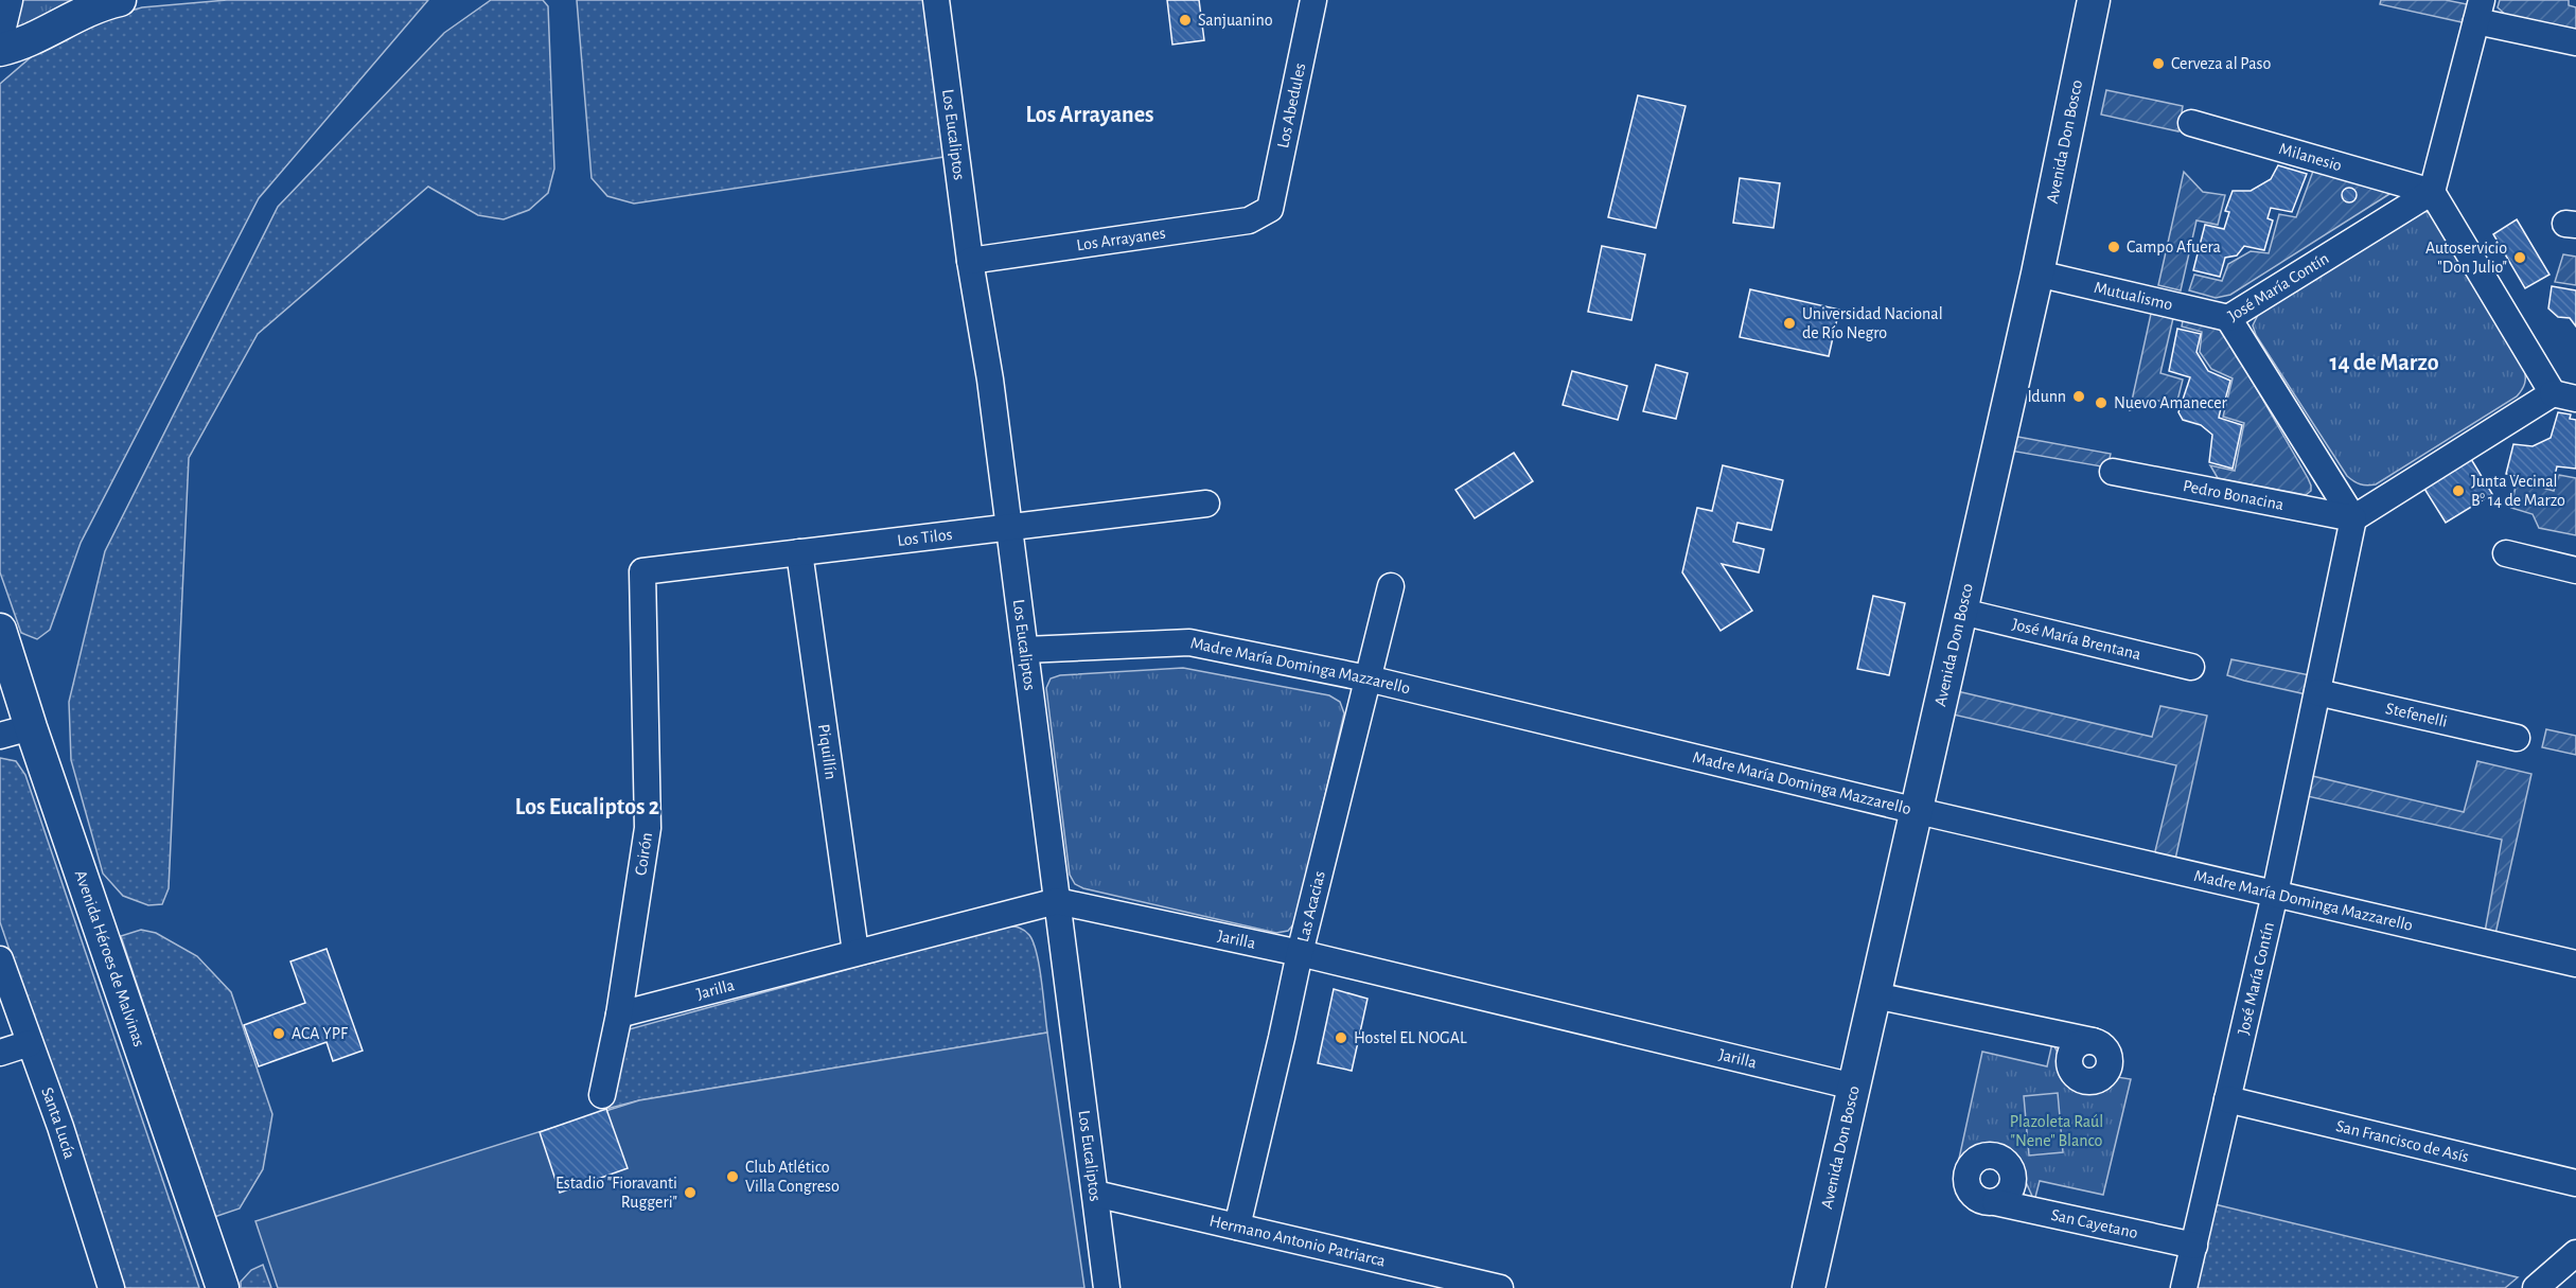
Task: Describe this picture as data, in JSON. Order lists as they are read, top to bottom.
{
  "streets": {
    "main road": ["Avenida Don Bosco", "Avenida Héroes de Malvinas"],
    "street": [
      "Los Abedules",
      "Los Eucaliptos",
      "Milanesio",
      "Los Arrayanes",
      "José María Contín",
      "Mutualismo",
      "Pedro Bonacina",
      "Los Tilos",
      "José María Brentana",
      "Madre María Dominga Mazzarello",
      "Stefenelli",
      "Piquillín",
      "Coirón",
      "Las Acacias",
      "Jarilla",
      "Santa Lucía",
      "San Francisco de Asís",
      "San Cayetano",
      "Hermano Antonio Patriarca"
    ]
  },
  "crossings": [
    ["Los Abedules", "Los Arrayanes"],
    ["Los Eucaliptos", "Los Arrayanes"],
    ["Los Eucaliptos", "Los Tilos"],
    ["Los Eucaliptos", "Madre María Dominga Mazzarello"],
    ["Los Eucaliptos", "Jarilla"],
    ["Los Eucaliptos", "Hermano Antonio Patriarca"],
    ["Avenida Don Bosco", "Mutualismo"],
    ["Avenida Don Bosco", "José María Brentana"],
    ["Avenida Don Bosco", "Madre María Dominga Mazzarello"],
    ["Avenida Don Bosco", "Jarilla"],
    ["Milanesio", "José María Contín"],
    ["José María Contín", "Mutualismo"],
    ["José María Contín", "Pedro Bonacina"],
    ["José María Contín", "Madre María Dominga Mazzarello"],
    ["José María Contín", "Stefenelli"],
    ["José María Contín", "San Francisco de Asís"],
    ["José María Contín", "San Cayetano"],
    ["Los Tilos", "Piquillín"],
    ["Los Tilos", "Coirón"],
    ["Madre María Dominga Mazzarello", "Las Acacias"],
    ["Piquillín", "Jarilla"],
    ["Coirón", "Jarilla"],
    ["Las Acacias", "Jarilla"],
    ["Las Acacias", "Hermano Antonio Patriarca"]
  ],
  "districts": ["Los Arrayanes", "14 de Marzo", "Los Eucaliptos 2"],
  "parks": ["Plazoleta Raúl \"Nene\" Blanco"],
  "places": [
    "Sanjuanino",
    "Cerveza al Paso",
    "Campo Afuera",
    "Autoservicio \"Don Julio\"",
    "Universidad Nacional de Río Negro",
    "Idunn",
    "Nuevo Amanecer",
    "Junta Vecinal B° 14 de Marzo",
    "ACA YPF",
    "Hostel EL NOGAL",
    "Club Atlético Villa Congreso",
    "Estadio \"Fioravanti Ruggeri\""
  ]
}
